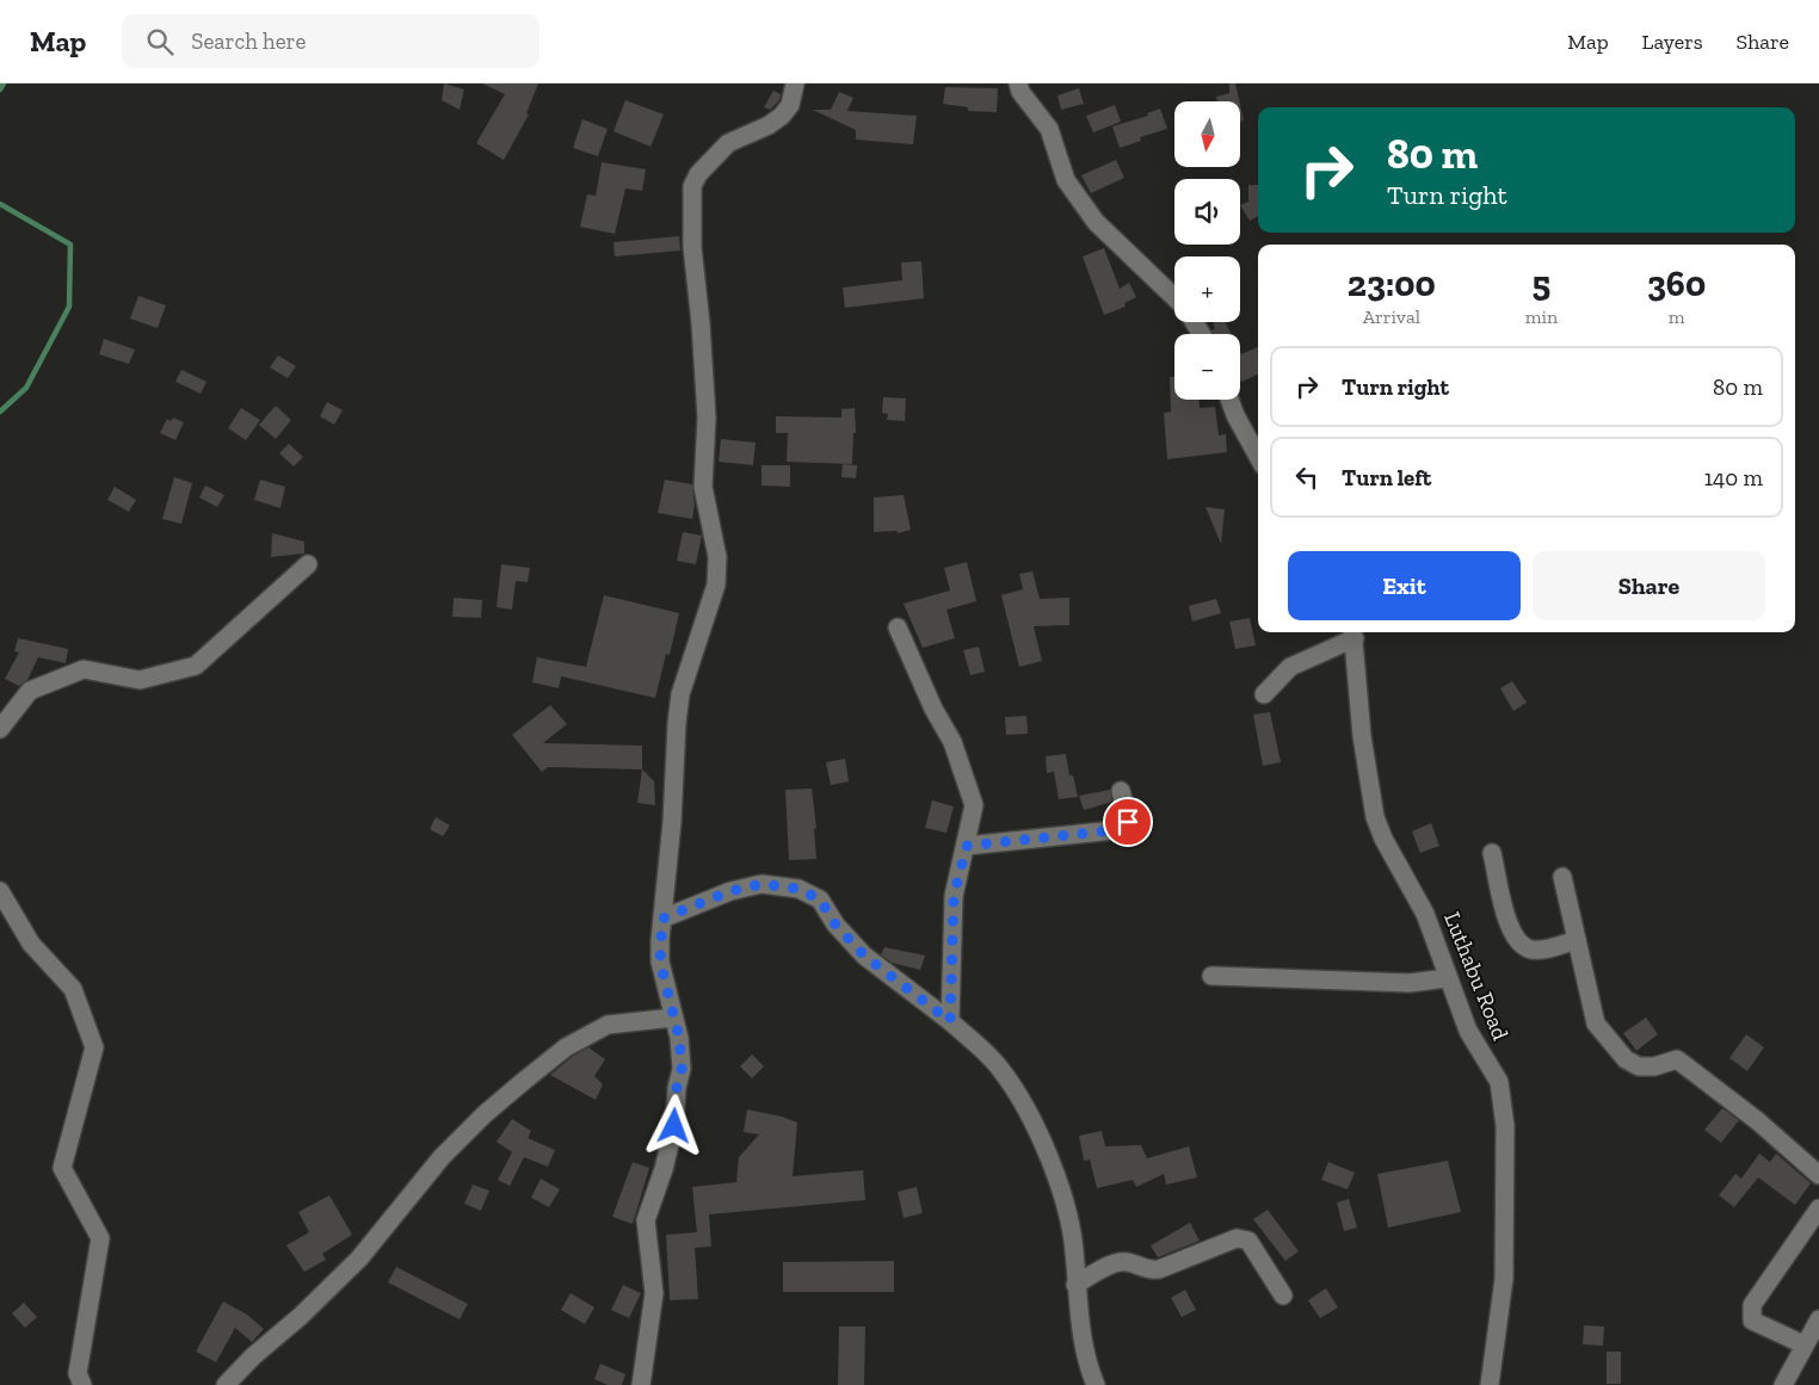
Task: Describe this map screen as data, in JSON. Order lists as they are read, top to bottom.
{
  "streets": {
    "street": ["Luthabu Road"]
  },
  "north": "bottom",
  "page": {
    "header": "Map",
    "search": "Search here",
    "nav": ["Map", "Layers", "Share"],
    "map_buttons": ["+", "−"],
    "turn": ["80 m", "Turn right"],
    "eta": [
      "23:00",
      "Arrival",
      "5",
      "min",
      "360",
      "m"
    ],
    "list": [
      {
        "name": "Turn right",
        "value": "80 m"
      },
      {
        "name": "Turn left",
        "value": "140 m"
      }
    ],
    "buttons": ["Exit", "Share"]
  }
}
